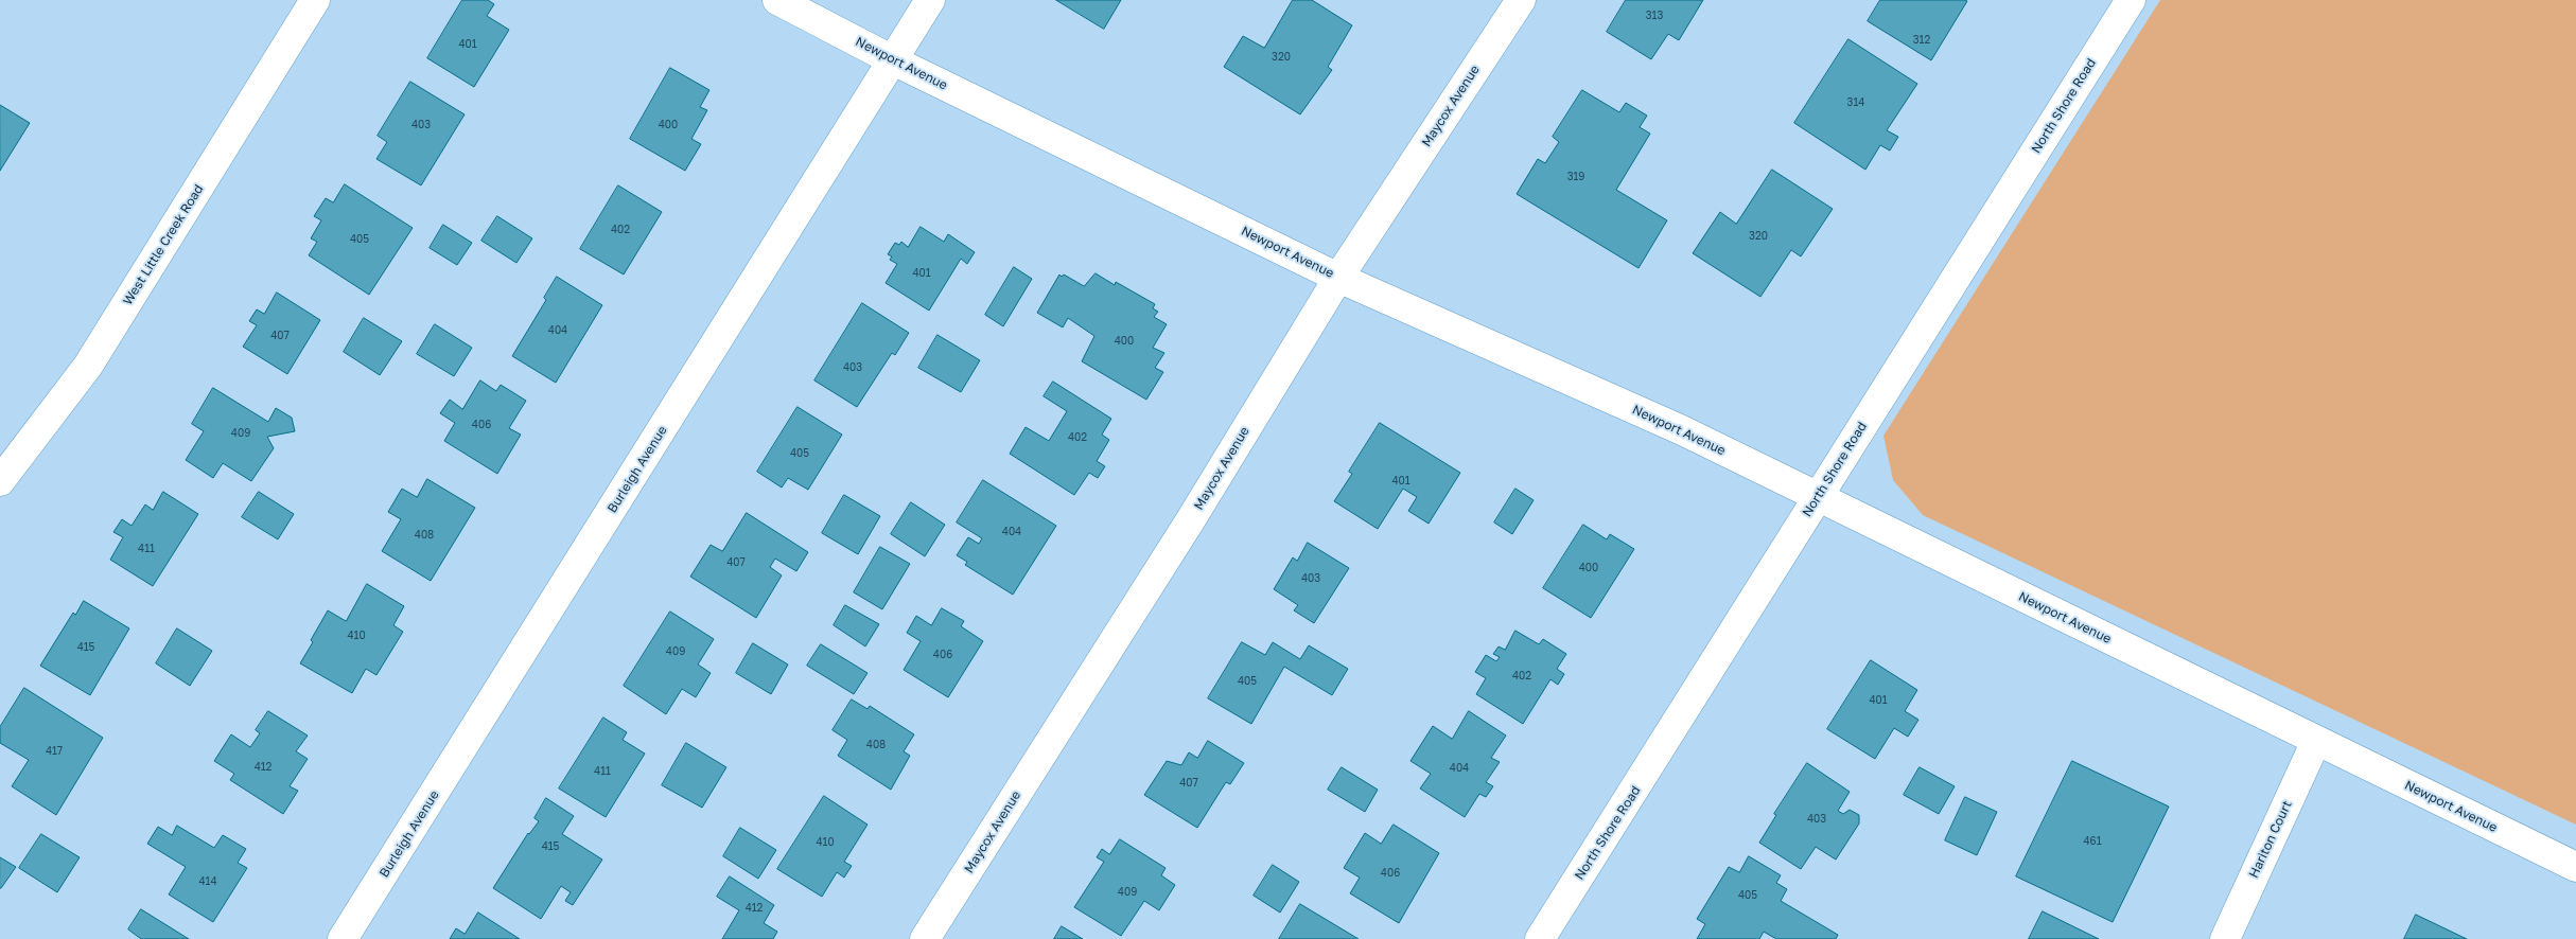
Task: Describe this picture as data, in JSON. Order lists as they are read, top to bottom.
{
  "streets": {
    "street": [
      "Newport Avenue",
      "Maycox Avenue",
      "North Shore Road",
      "West Little Creek Road",
      "Burleigh Avenue",
      "Hariton Court"
    ]
  },
  "crossings": [
    ["Newport Avenue", "Maycox Avenue"],
    ["Newport Avenue", "North Shore Road"],
    ["Newport Avenue", "Burleigh Avenue"],
    ["Newport Avenue", "Hariton Court"]
  ],
  "house_numbers": [
    "313",
    "312",
    "401",
    "320",
    "314",
    "403",
    "400",
    "319",
    "402",
    "320",
    "405",
    "401",
    "404",
    "407",
    "400",
    "403",
    "406",
    "409",
    "402",
    "405",
    "401",
    "404",
    "408",
    "411",
    "407",
    "400",
    "403",
    "410",
    "415",
    "409",
    "406",
    "402",
    "405",
    "401",
    "408",
    "417",
    "412",
    "404",
    "411",
    "407",
    "403",
    "461",
    "410",
    "415",
    "406",
    "414",
    "409",
    "405",
    "412"
  ]
}
